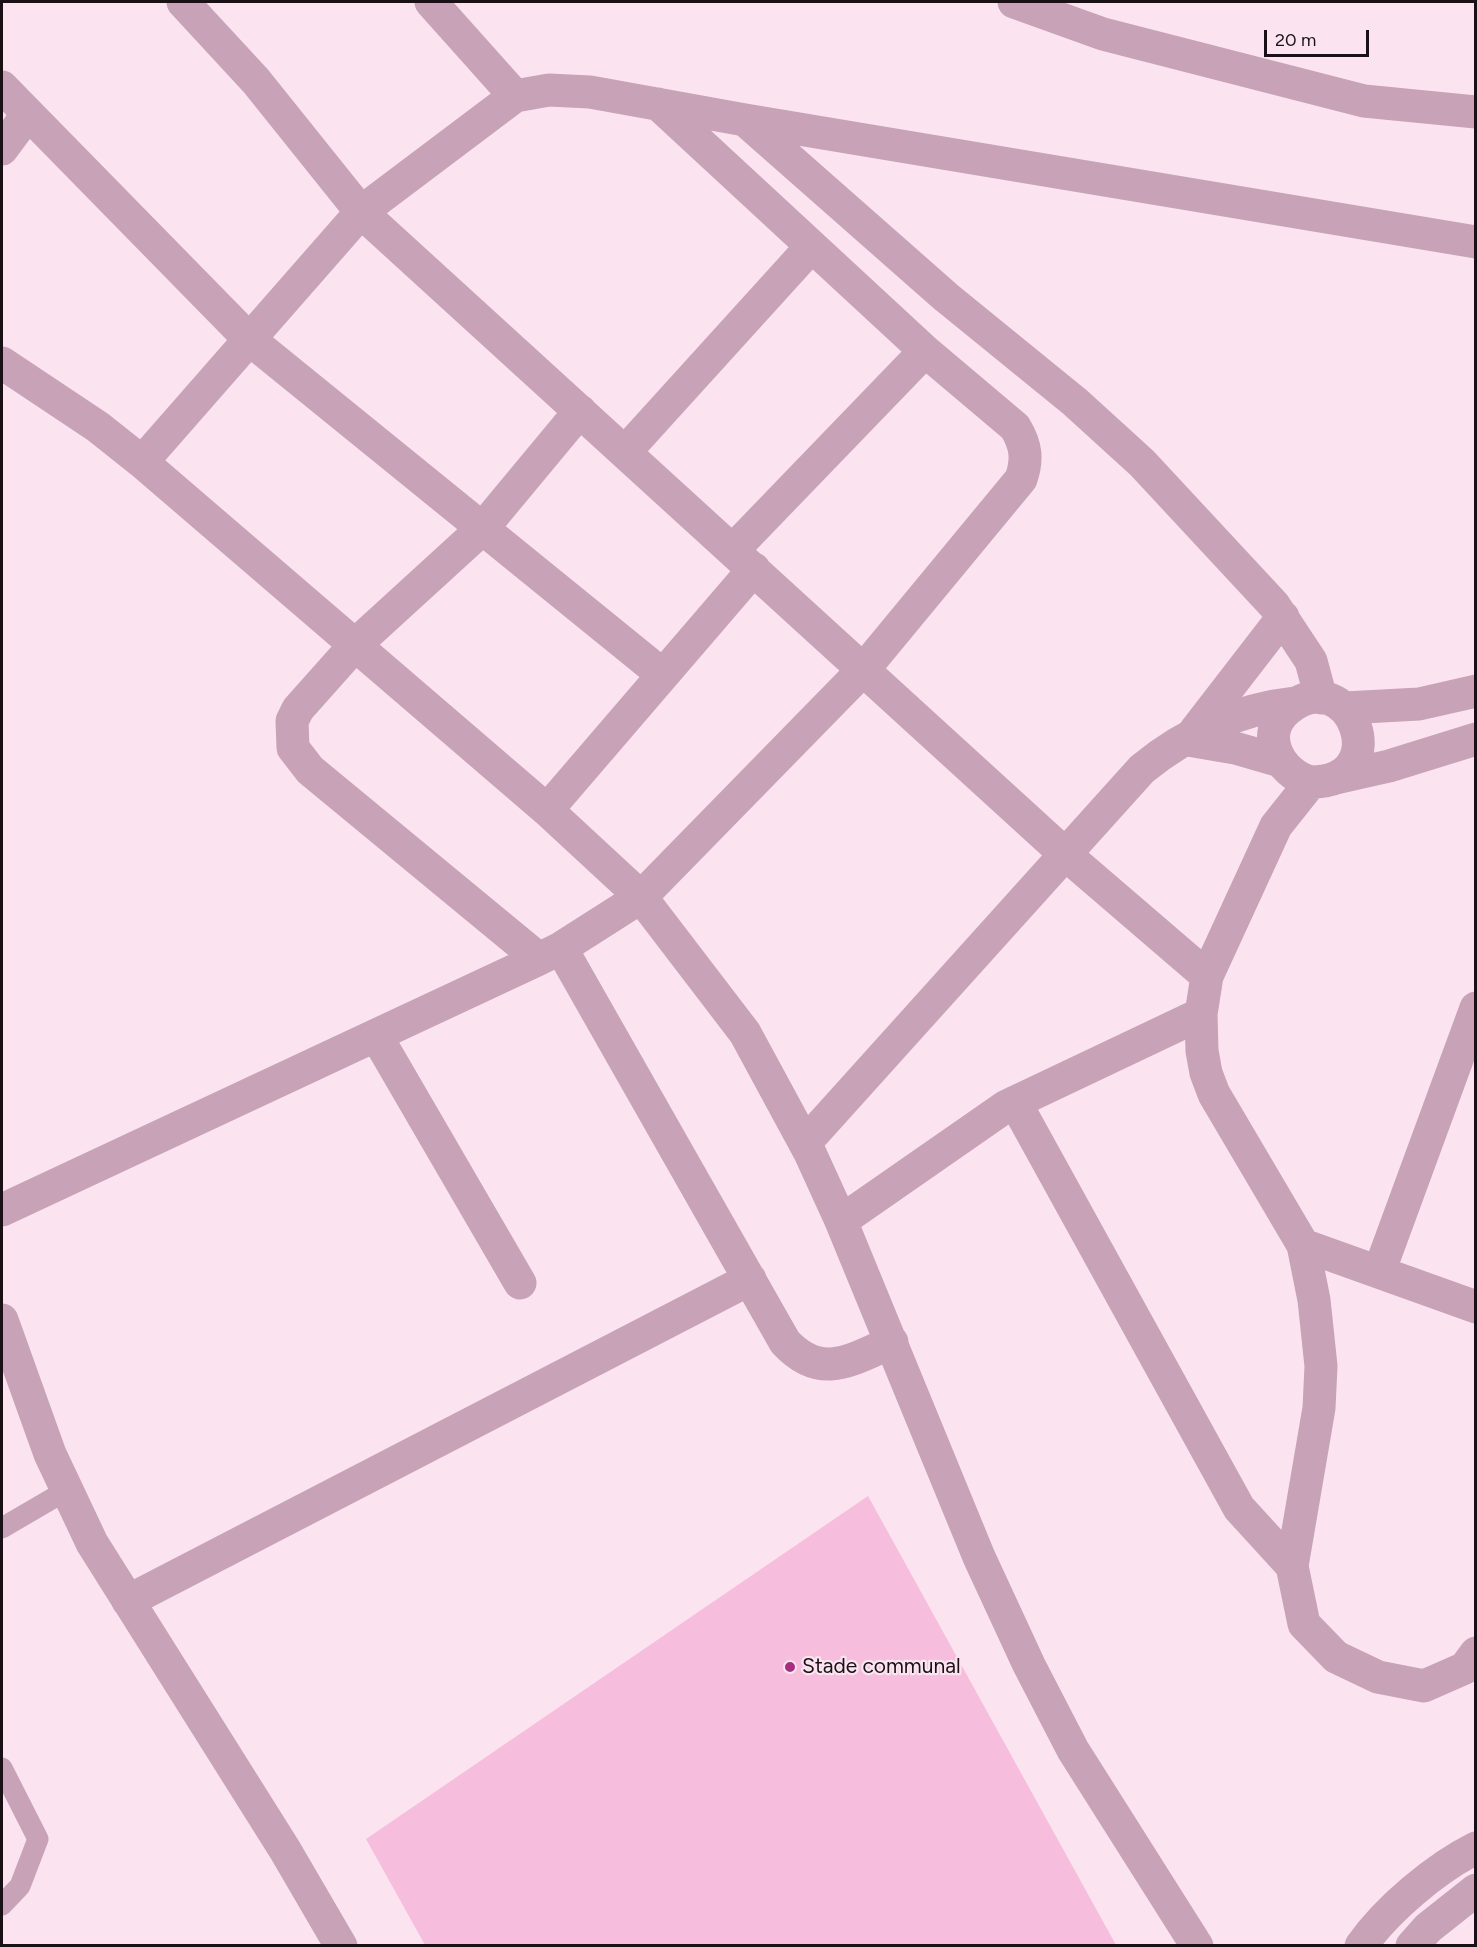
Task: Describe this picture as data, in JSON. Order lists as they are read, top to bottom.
{
  "places": ["Stade communal"],
  "scale_bar": "20 m"
}
